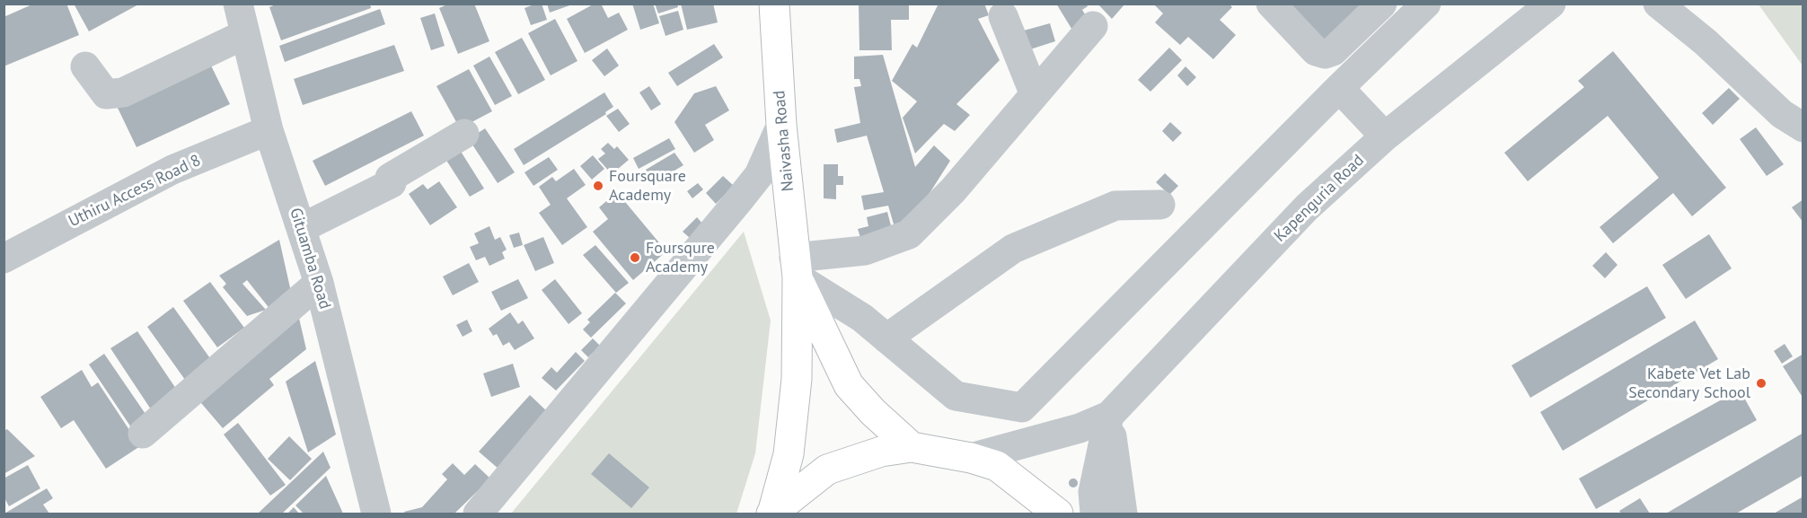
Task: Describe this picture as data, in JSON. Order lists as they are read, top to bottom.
{
  "streets": {
    "main road": ["Naivasha Road"],
    "street": ["Uthiru Access Road 8", "Kapenguria Road", "Gituamba Road"]
  },
  "crossings": [
    ["Uthiru Access Road 8", "Gituamba Road"]
  ],
  "places": ["Foursquare Academy", "Foursqure Academy", "Kabete Vet Lab Secondary School"]
}
